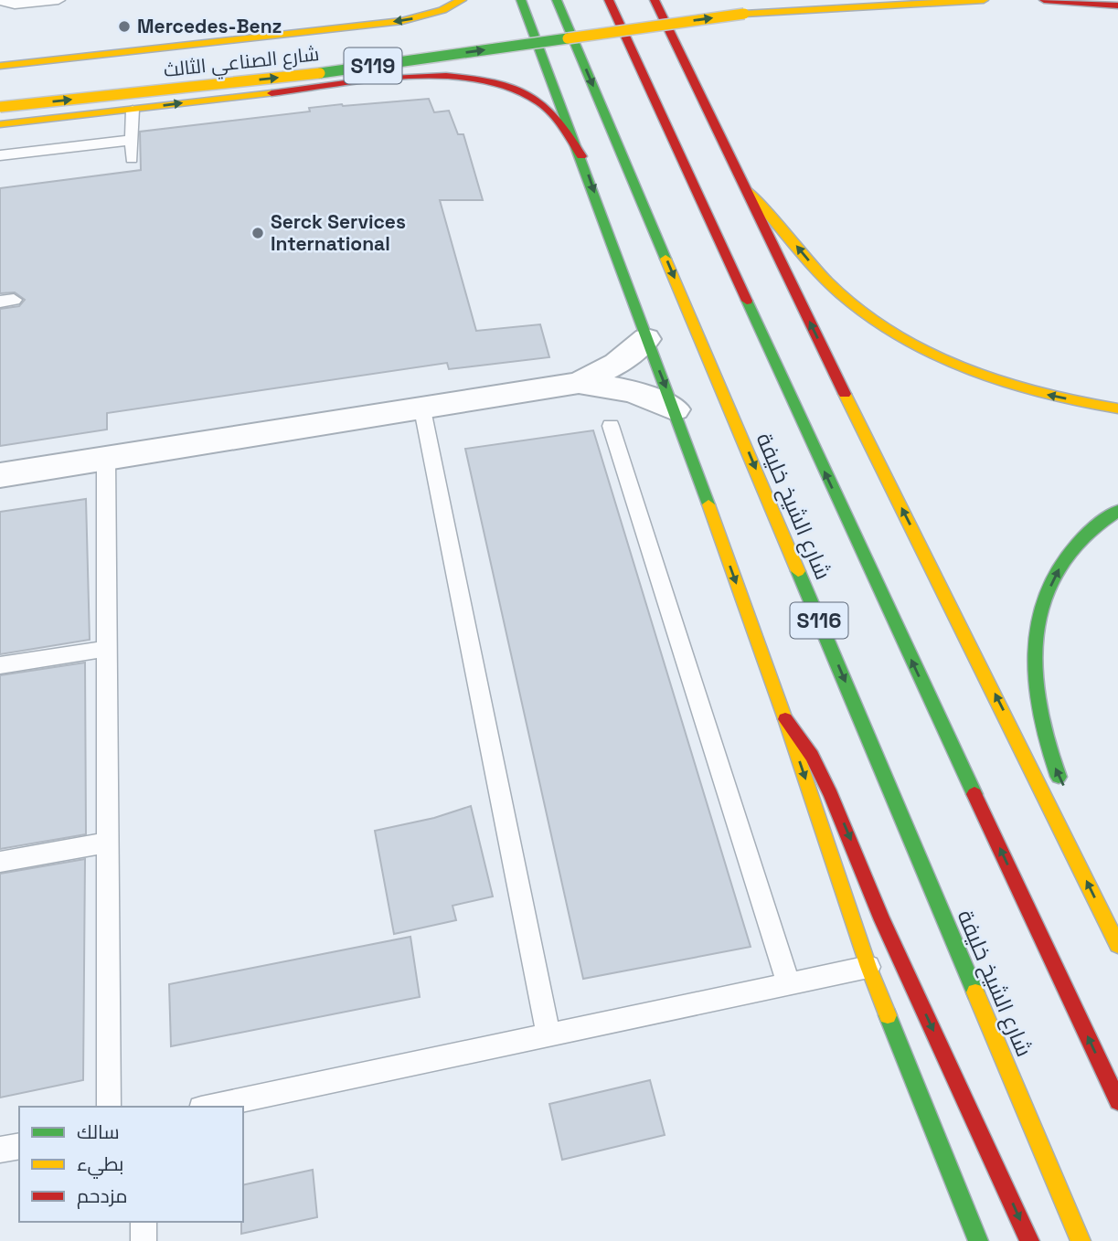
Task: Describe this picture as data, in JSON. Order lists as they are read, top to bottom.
{
  "streets": {
    "main road": [
      "شارع الصناعي الثالث",
      "S119",
      "شارع الشيخ خليفة",
      "S116"
    ]
  },
  "places": ["Mercedes-Benz", "Serck Services International"],
  "legend": ["سالك", "بطيء", "مزدحم"]
}
